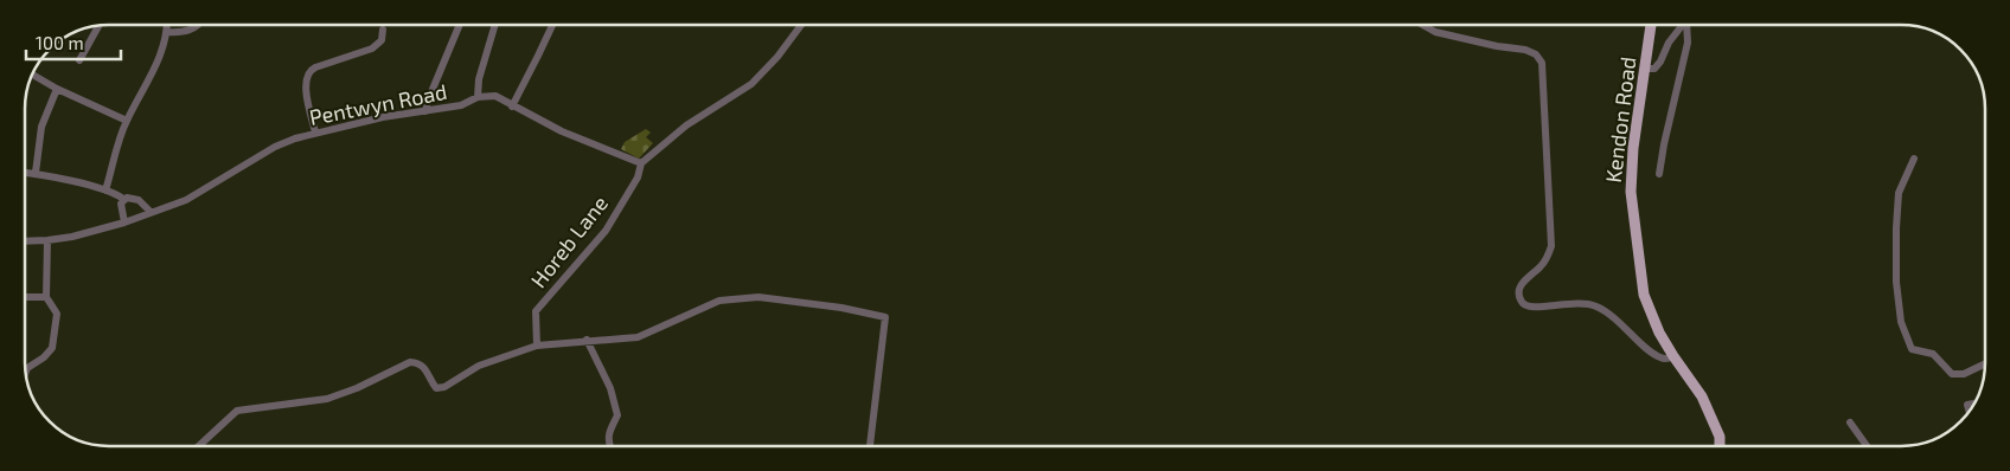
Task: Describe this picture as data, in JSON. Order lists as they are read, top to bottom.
{
  "streets": {
    "main road": ["Kendon Road"],
    "street": ["Pentwyn Road", "Horeb Lane"]
  },
  "crossings": [
    ["Pentwyn Road", "Horeb Lane"]
  ],
  "scale_bar": "100 m"
}
